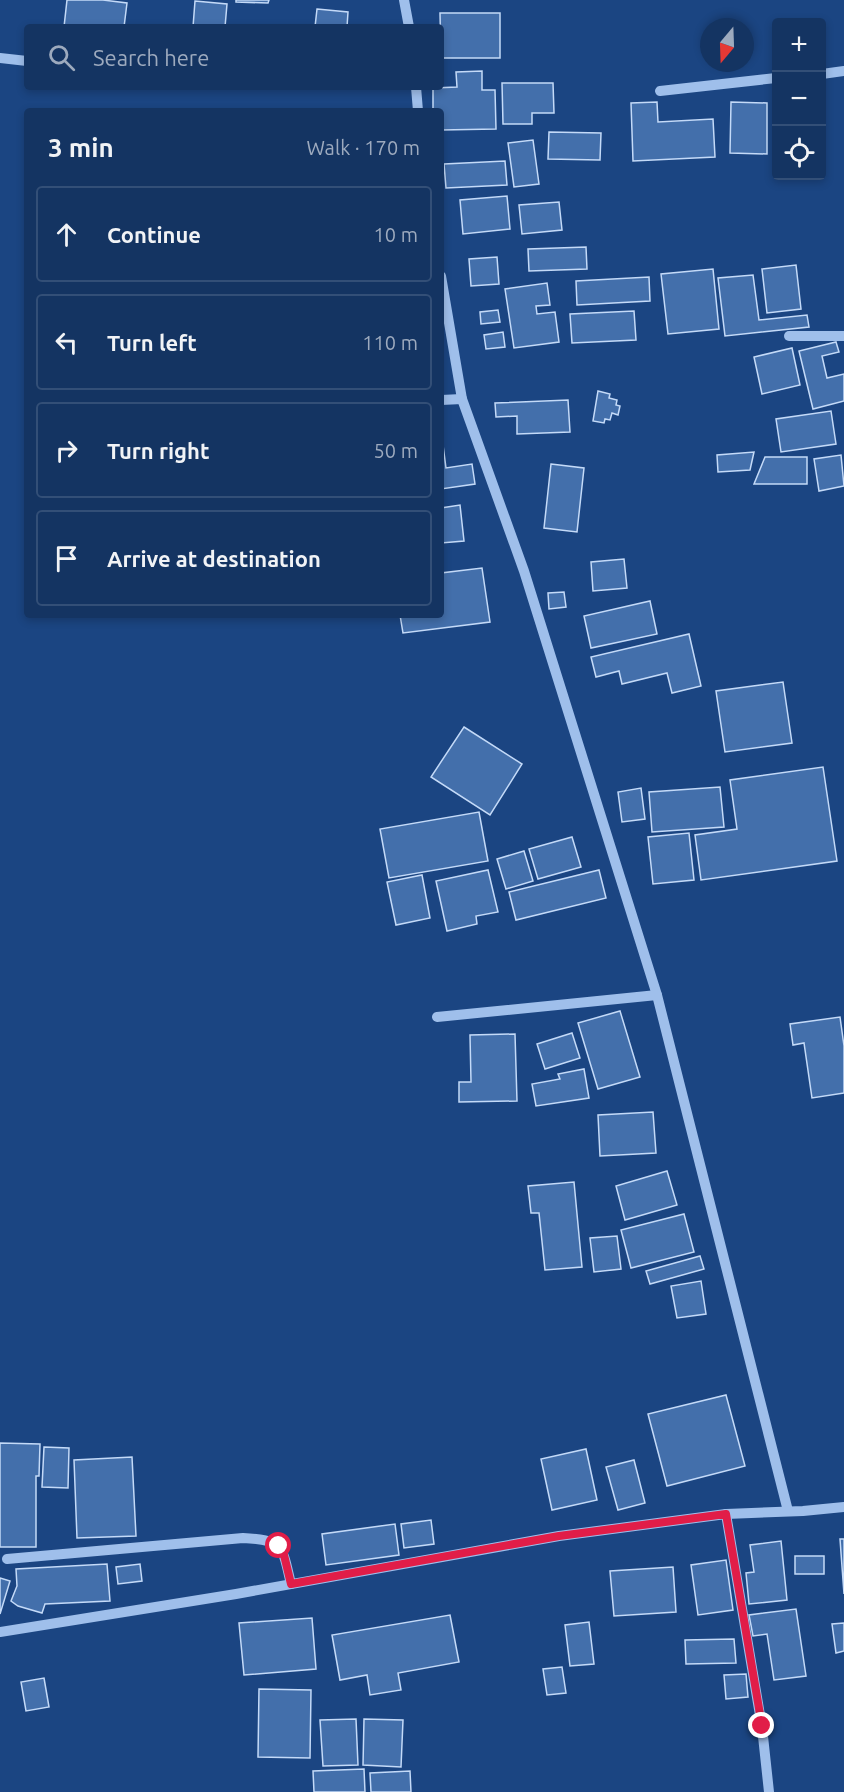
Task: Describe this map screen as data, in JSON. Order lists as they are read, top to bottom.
{
  "north": "bottom",
  "page": {
    "map_buttons": ["+", "−"],
    "search": "Search here",
    "heading": ["3 min", "Walk · 170 m"],
    "list": [
      ["Continue", "10 m"],
      ["Turn left", "110 m"],
      ["Turn right", "50 m"],
      "Arrive at destination"
    ]
  }
}
